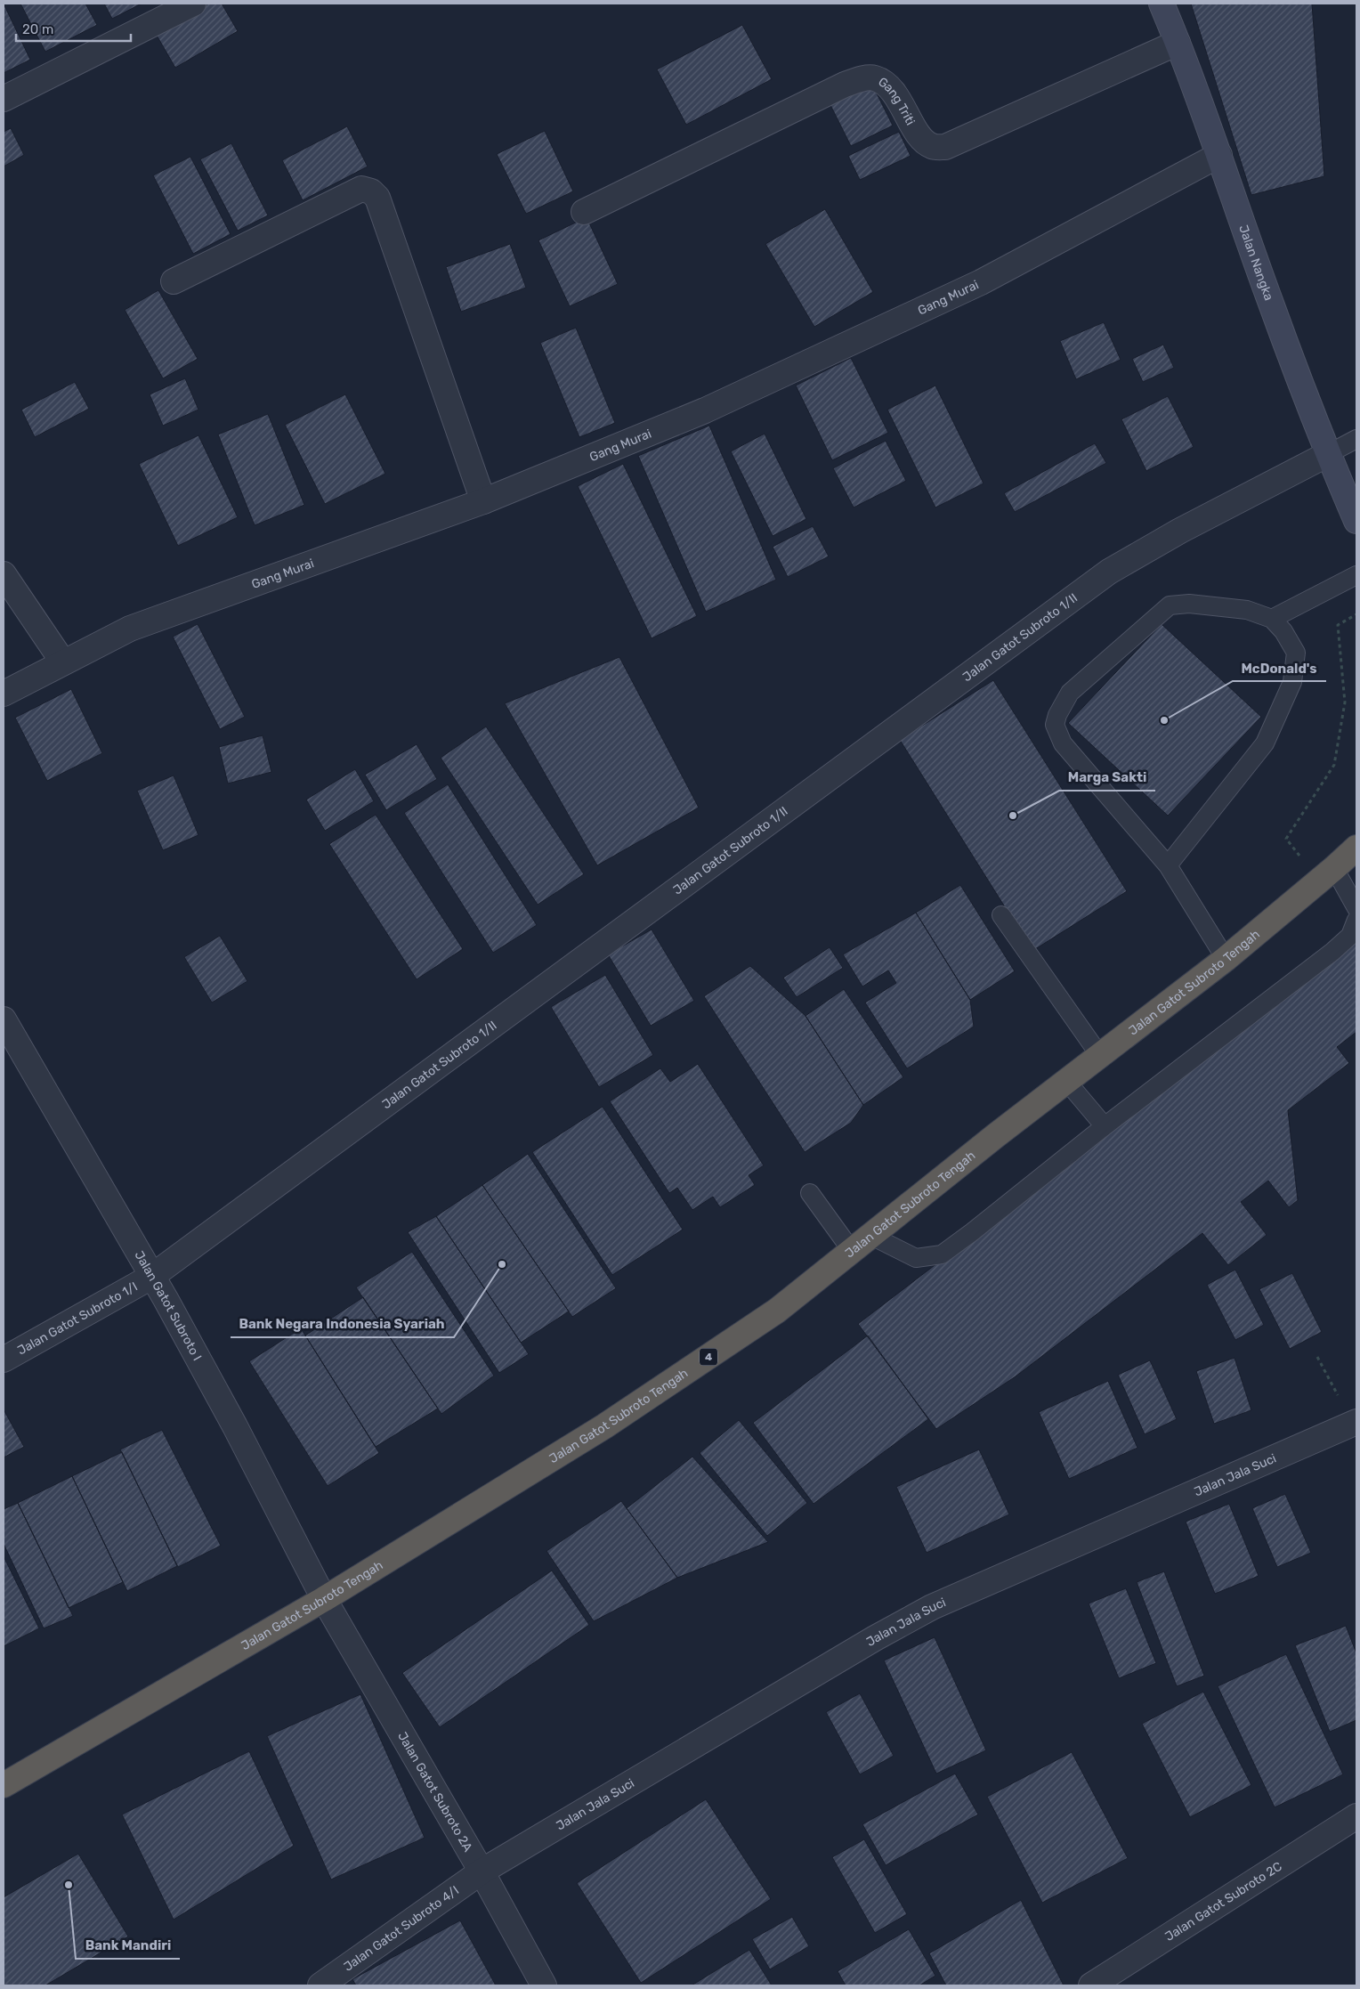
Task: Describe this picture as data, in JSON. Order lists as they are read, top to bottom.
{
  "streets": {
    "highway": ["Jalan Gatot Subroto Tengah", "4"],
    "main road": ["Jalan Nangka"],
    "street": [
      "Gang Triti",
      "Gang Murai",
      "Jalan Gatot Subroto 1/II",
      "Jalan Gatot Subroto I",
      "Jalan Gatot Subroto 1/I",
      "Jalan Jala Suci",
      "Jalan Gatot Subroto 2A",
      "Jalan Gatot Subroto 2C",
      "Jalan Gatot Subroto 4/I"
    ]
  },
  "crossings": [
    ["Gang Triti", "Jalan Nangka"],
    ["Jalan Nangka", "Gang Murai"],
    ["Jalan Nangka", "Jalan Gatot Subroto 1/II"],
    ["Jalan Gatot Subroto 1/II", "Jalan Gatot Subroto I"],
    ["Jalan Gatot Subroto 1/II", "Jalan Gatot Subroto 1/I"],
    ["Jalan Gatot Subroto Tengah", "Jalan Gatot Subroto I"],
    ["Jalan Gatot Subroto Tengah", "Jalan Gatot Subroto 2A"],
    ["Jalan Gatot Subroto I", "Jalan Gatot Subroto 1/I"],
    ["Jalan Gatot Subroto I", "Jalan Gatot Subroto 2A"],
    ["Jalan Jala Suci", "Jalan Gatot Subroto 2A"],
    ["Jalan Jala Suci", "Jalan Gatot Subroto 4/I"],
    ["Jalan Gatot Subroto 2A", "Jalan Gatot Subroto 4/I"]
  ],
  "places": [
    "McDonald's",
    "Marga Sakti",
    "Bank Negara Indonesia Syariah",
    "Bank Mandiri"
  ],
  "scale_bar": "20 m"
}
